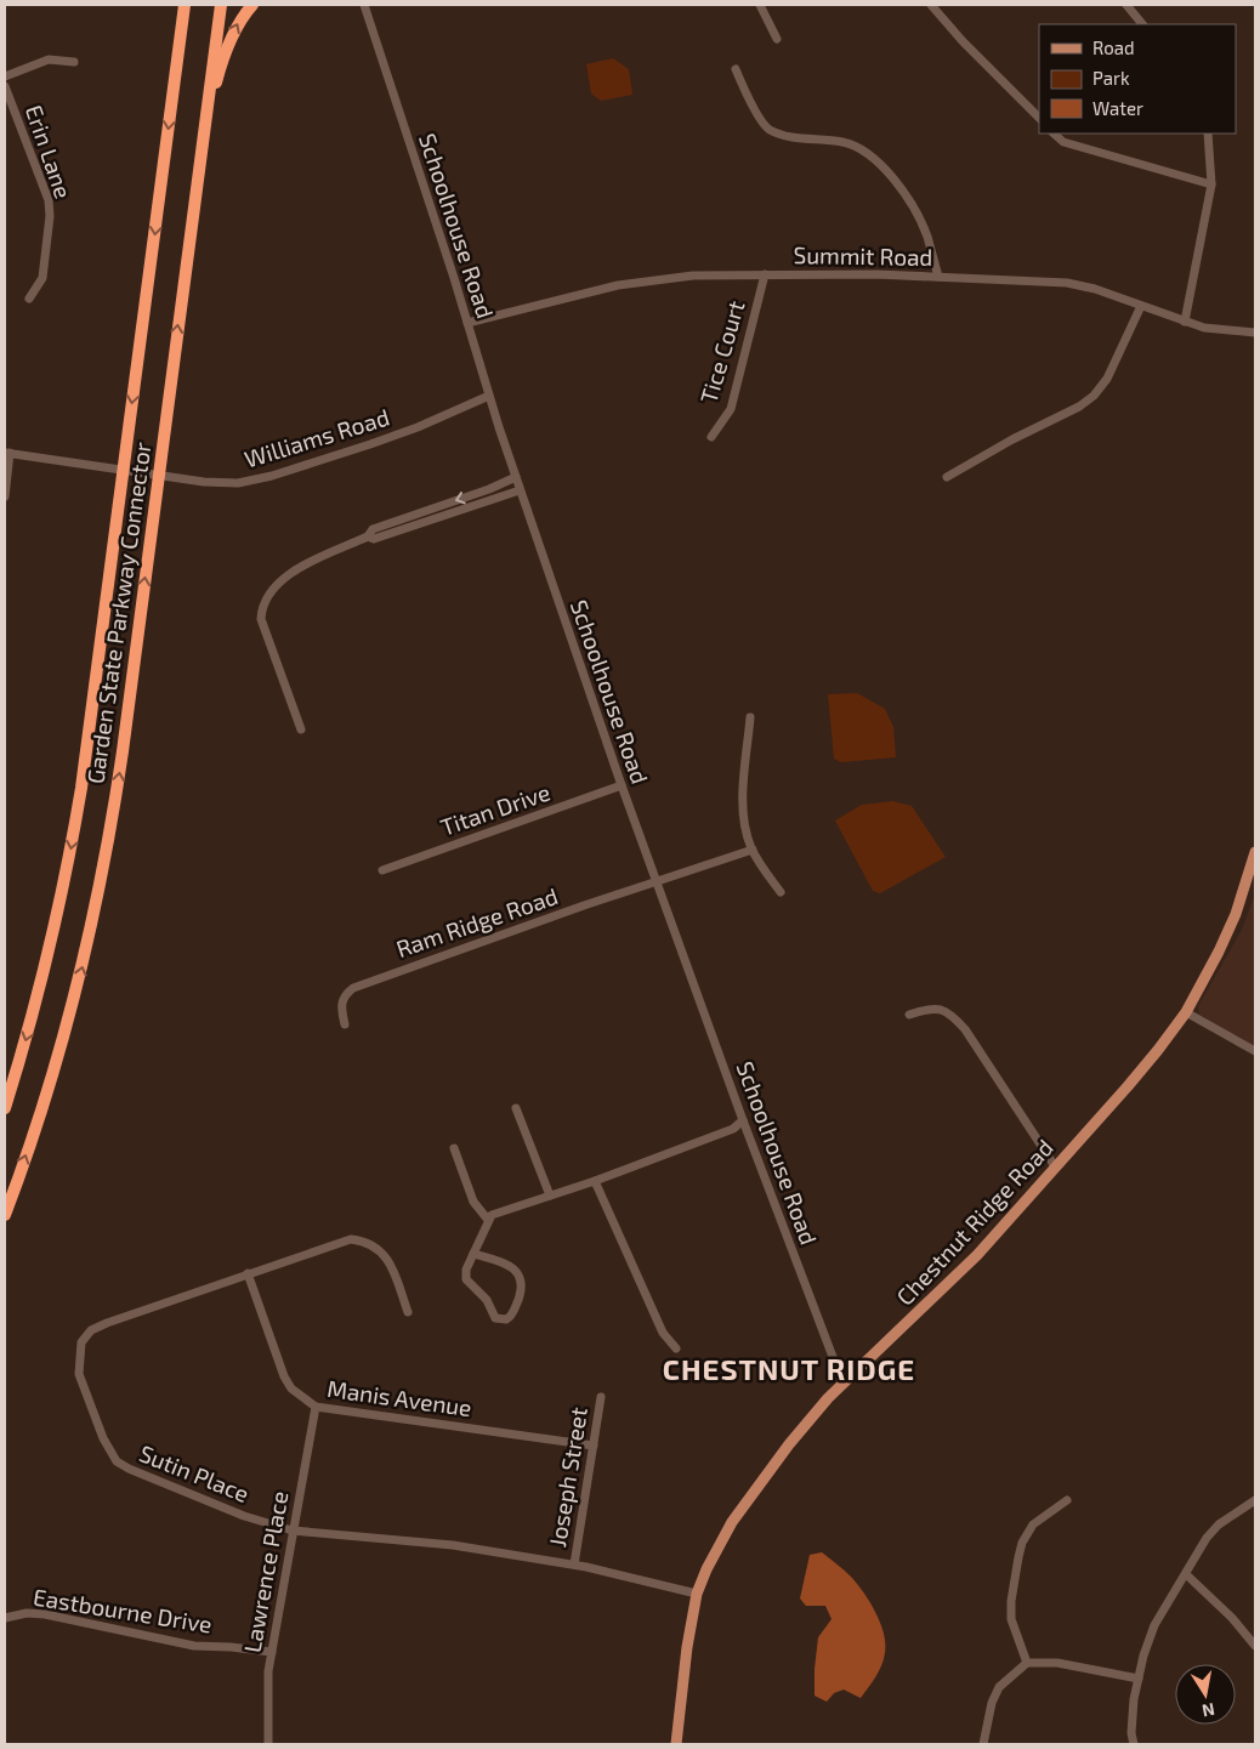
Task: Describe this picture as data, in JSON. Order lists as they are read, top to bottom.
{
  "streets": {
    "highway": ["Garden State Parkway Connector"],
    "main road": ["Chestnut Ridge Road"],
    "street": [
      "Erin Lane",
      "Schoolhouse Road",
      "Summit Road",
      "Tice Court",
      "Williams Road",
      "Titan Drive",
      "Ram Ridge Road",
      "Manis Avenue",
      "Sutin Place",
      "Joseph Street",
      "Lawrence Place",
      "Eastbourne Drive"
    ]
  },
  "crossings": [
    ["Schoolhouse Road", "Summit Road"],
    ["Schoolhouse Road", "Williams Road"],
    ["Schoolhouse Road", "Titan Drive"],
    ["Schoolhouse Road", "Ram Ridge Road"],
    ["Schoolhouse Road", "Chestnut Ridge Road"],
    ["Summit Road", "Tice Court"],
    ["Chestnut Ridge Road", "Sutin Place"],
    ["Manis Avenue", "Sutin Place"],
    ["Manis Avenue", "Joseph Street"],
    ["Manis Avenue", "Lawrence Place"],
    ["Sutin Place", "Joseph Street"],
    ["Sutin Place", "Lawrence Place"],
    ["Lawrence Place", "Eastbourne Drive"]
  ],
  "districts": ["CHESTNUT RIDGE"],
  "legend": ["Road", "Park", "Water"],
  "north": "bottom"
}
